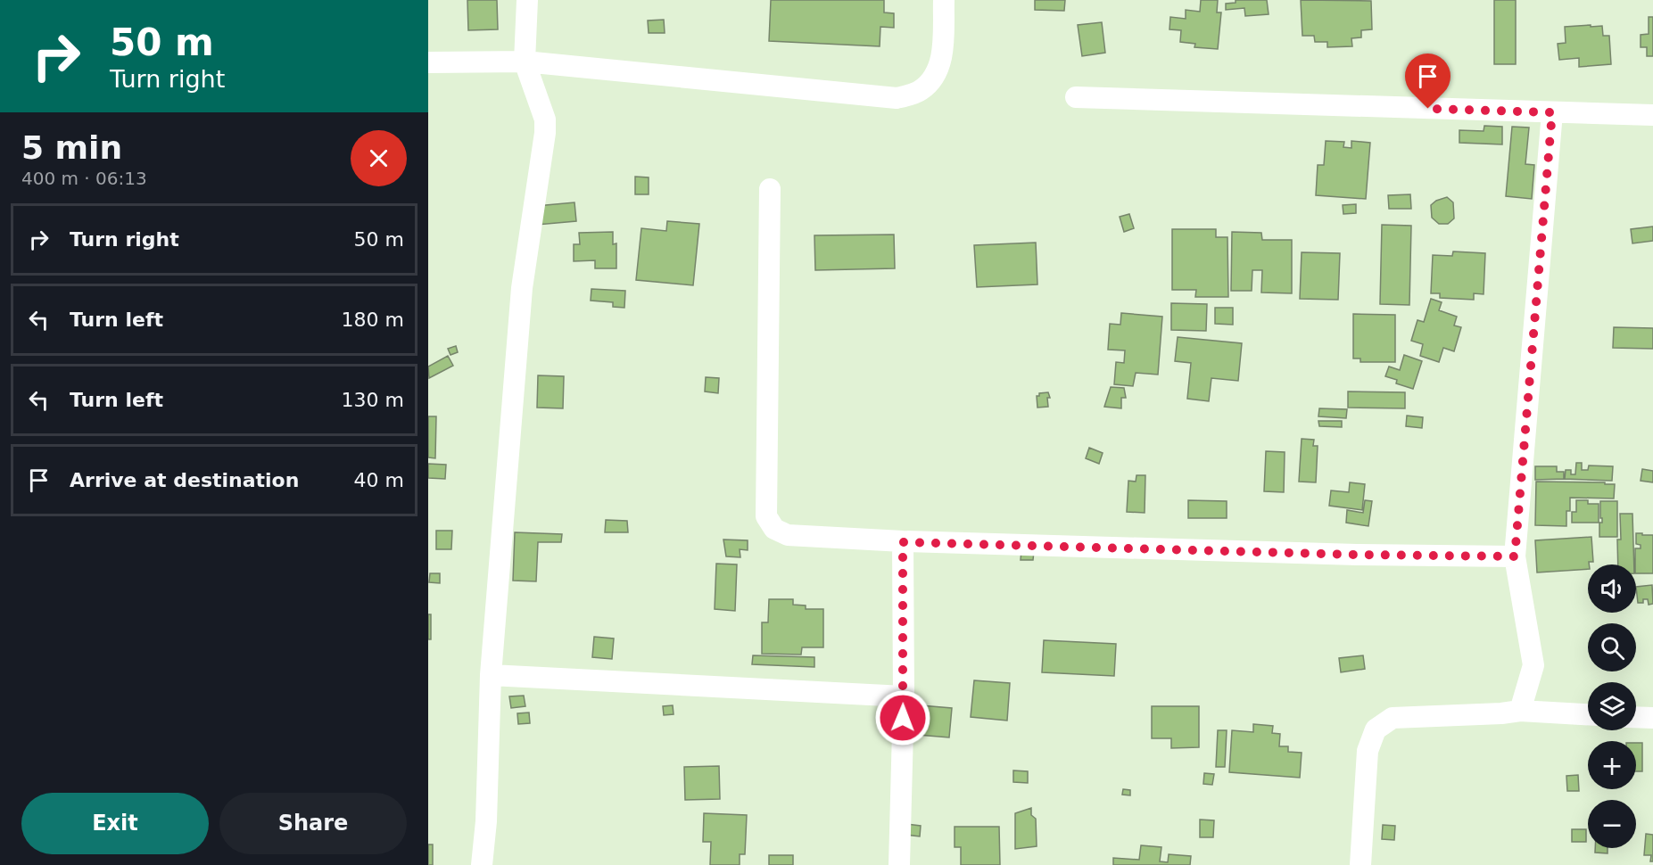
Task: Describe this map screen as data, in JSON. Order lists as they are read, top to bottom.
{
  "page": {
    "turn": ["50 m", "Turn right"],
    "heading": ["5 min", "400 m · 06:13"],
    "list": [
      {
        "name": "Turn right",
        "value": "50 m"
      },
      {
        "name": "Turn left",
        "value": "180 m"
      },
      {
        "name": "Turn left",
        "value": "130 m"
      },
      {
        "name": "Arrive at destination",
        "value": "40 m"
      }
    ],
    "map_buttons": ["+", "−"],
    "buttons": ["Exit", "Share"]
  }
}
